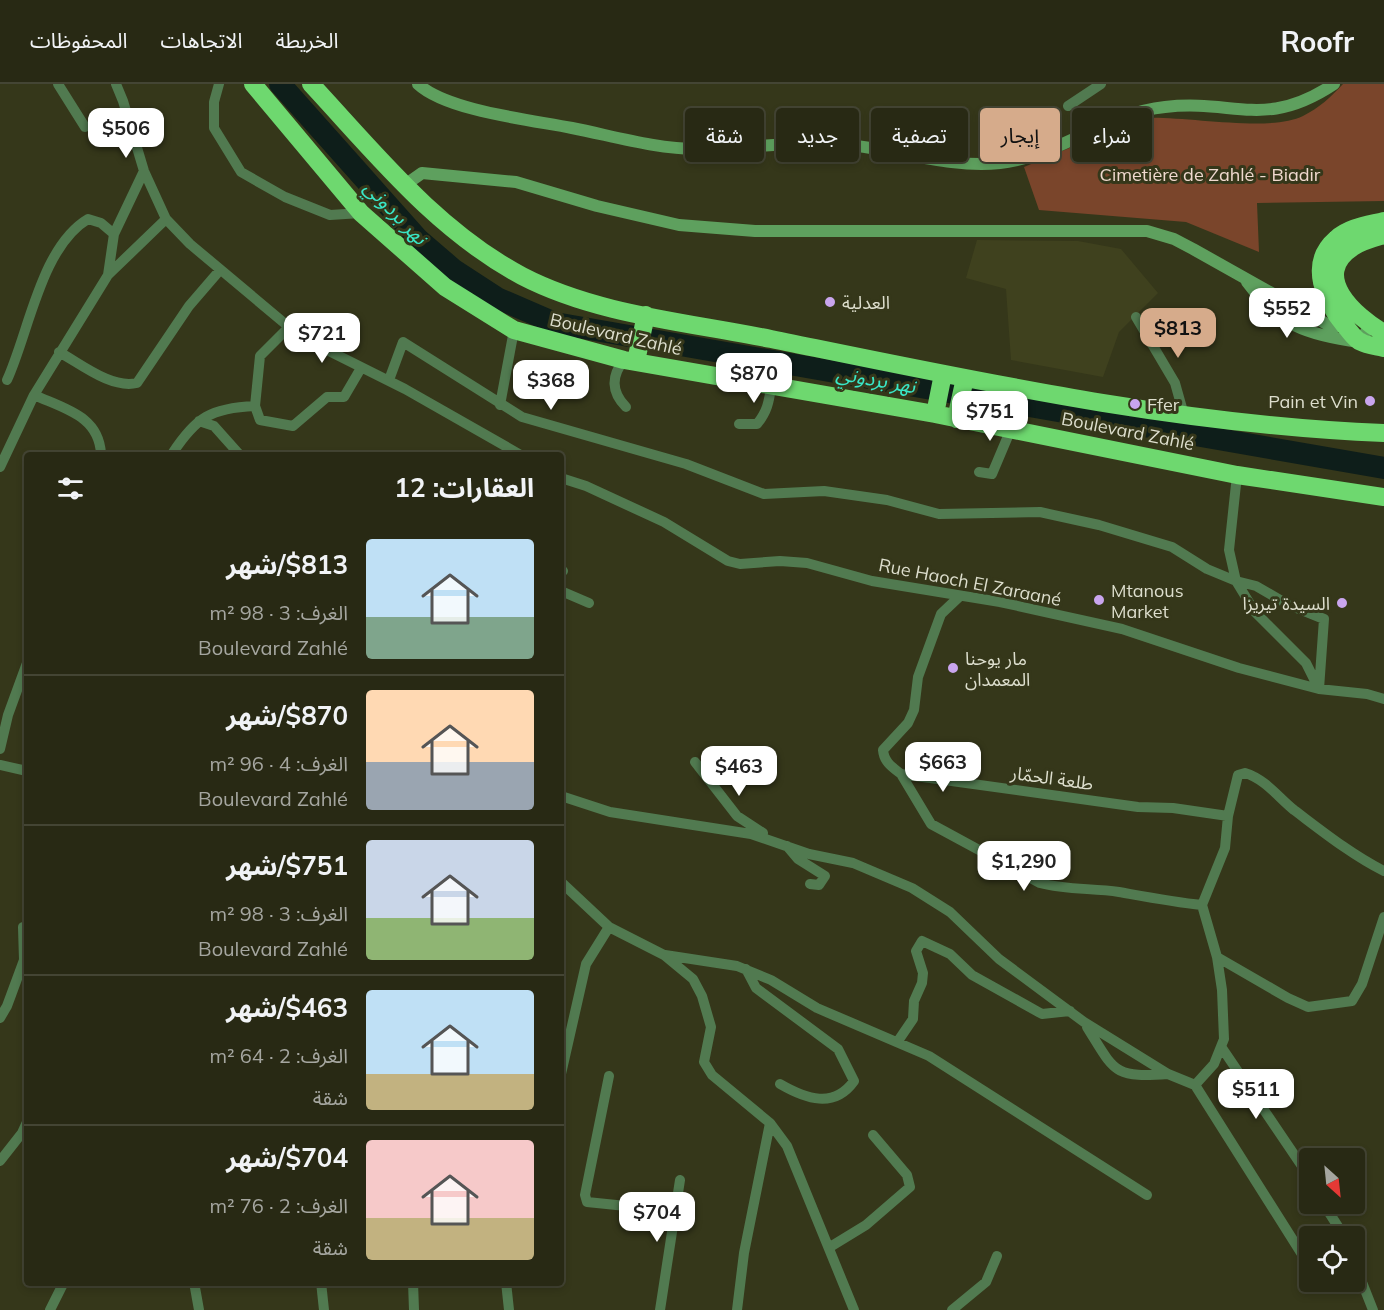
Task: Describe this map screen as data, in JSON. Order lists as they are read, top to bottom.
{
  "streets": {
    "highway": ["Boulevard Zahlé"],
    "street": ["Rue Haoch El Zaraané", "طلعة الحمّار"]
  },
  "water": ["نهر بردوني"],
  "parks": ["Cimetière de Zahlé - Biadir"],
  "places": [
    "العدلية",
    "Pain et Vin",
    "Ffer",
    "Mtanous Market",
    "السيدة تيريزا",
    "مار يوحنا المعمدان"
  ],
  "north": "bottom right",
  "page": {
    "header": "Roofr",
    "nav": ["الخريطة", "الاتجاهات", "المحفوظات"],
    "price": [
      "$506",
      "$552",
      "$813",
      "$721",
      "$870",
      "$368",
      "$751",
      "$663",
      "$463",
      "$1,290",
      "$511",
      "$704"
    ],
    "chip": [
      "شراء",
      "إيجار",
      "تصفية",
      "جديد",
      "شقة"
    ],
    "heading": "العقارات: 12",
    "list": [
      {
        "name": "$813/شهر",
        "note": "الغرف: 3 · 98 m² · Boulevard Zahlé"
      },
      {
        "name": "$870/شهر",
        "note": "الغرف: 4 · 96 m² · Boulevard Zahlé"
      },
      {
        "name": "$751/شهر",
        "note": "الغرف: 3 · 98 m² · Boulevard Zahlé"
      },
      {
        "name": "$463/شهر",
        "note": "الغرف: 2 · 64 m² · شقة"
      },
      {
        "name": "$704/شهر",
        "note": "الغرف: 2 · 76 m² · شقة"
      }
    ]
  }
}
